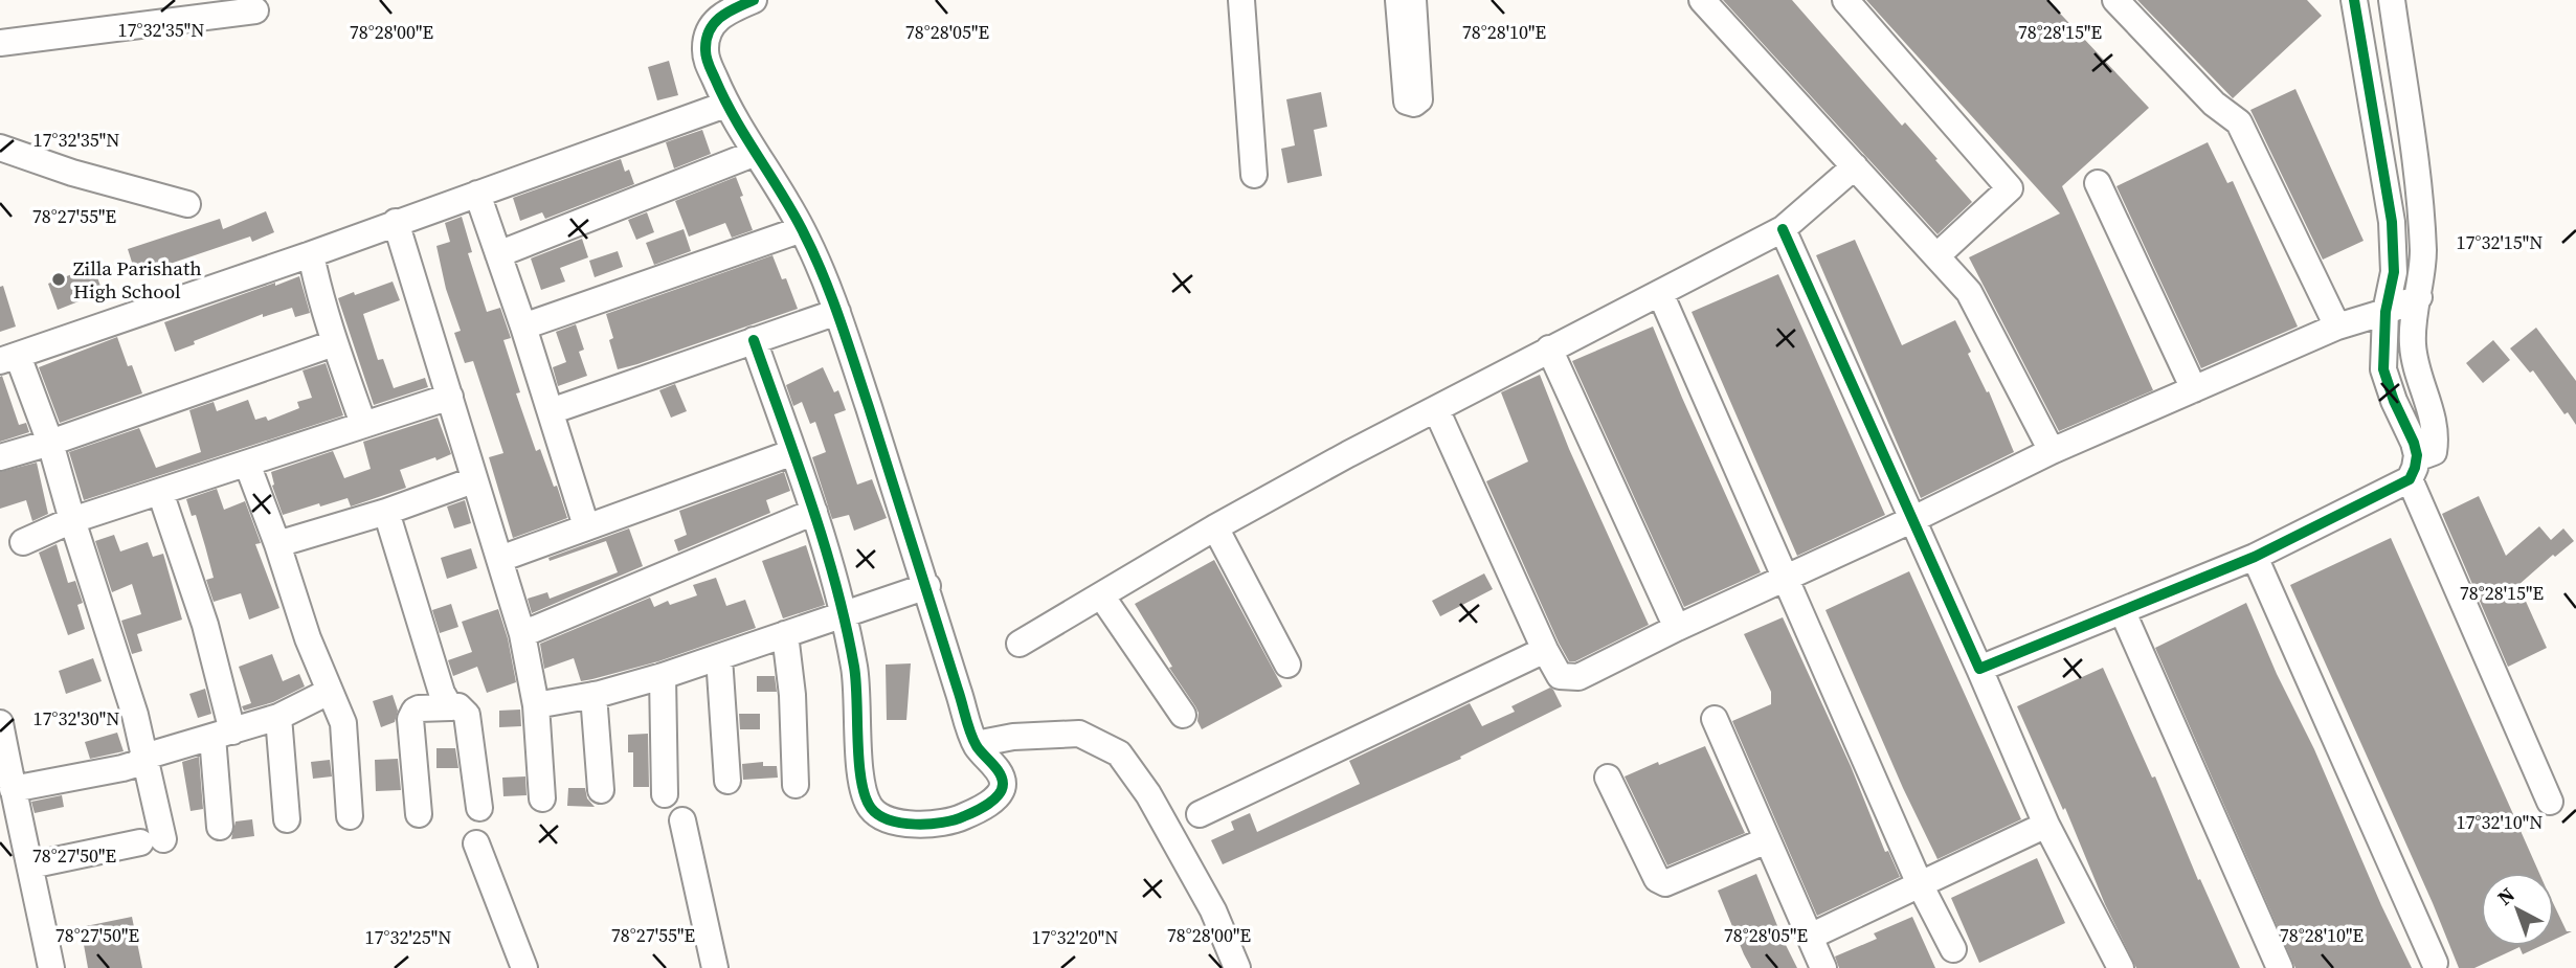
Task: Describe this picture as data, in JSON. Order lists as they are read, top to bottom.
{
  "places": ["Zilla Parishath High School"],
  "north": "top left",
  "coordinates": [
    "17°32'35\"N",
    "78°28'00\"E",
    "78°28'05\"E",
    "78°28'10\"E",
    "78°28'15\"E",
    "78°27'55\"E",
    "17°32'15\"N",
    "17°32'30\"N",
    "17°32'10\"N",
    "78°27'50\"E",
    "17°32'25\"N",
    "17°32'20\"N"
  ]
}
